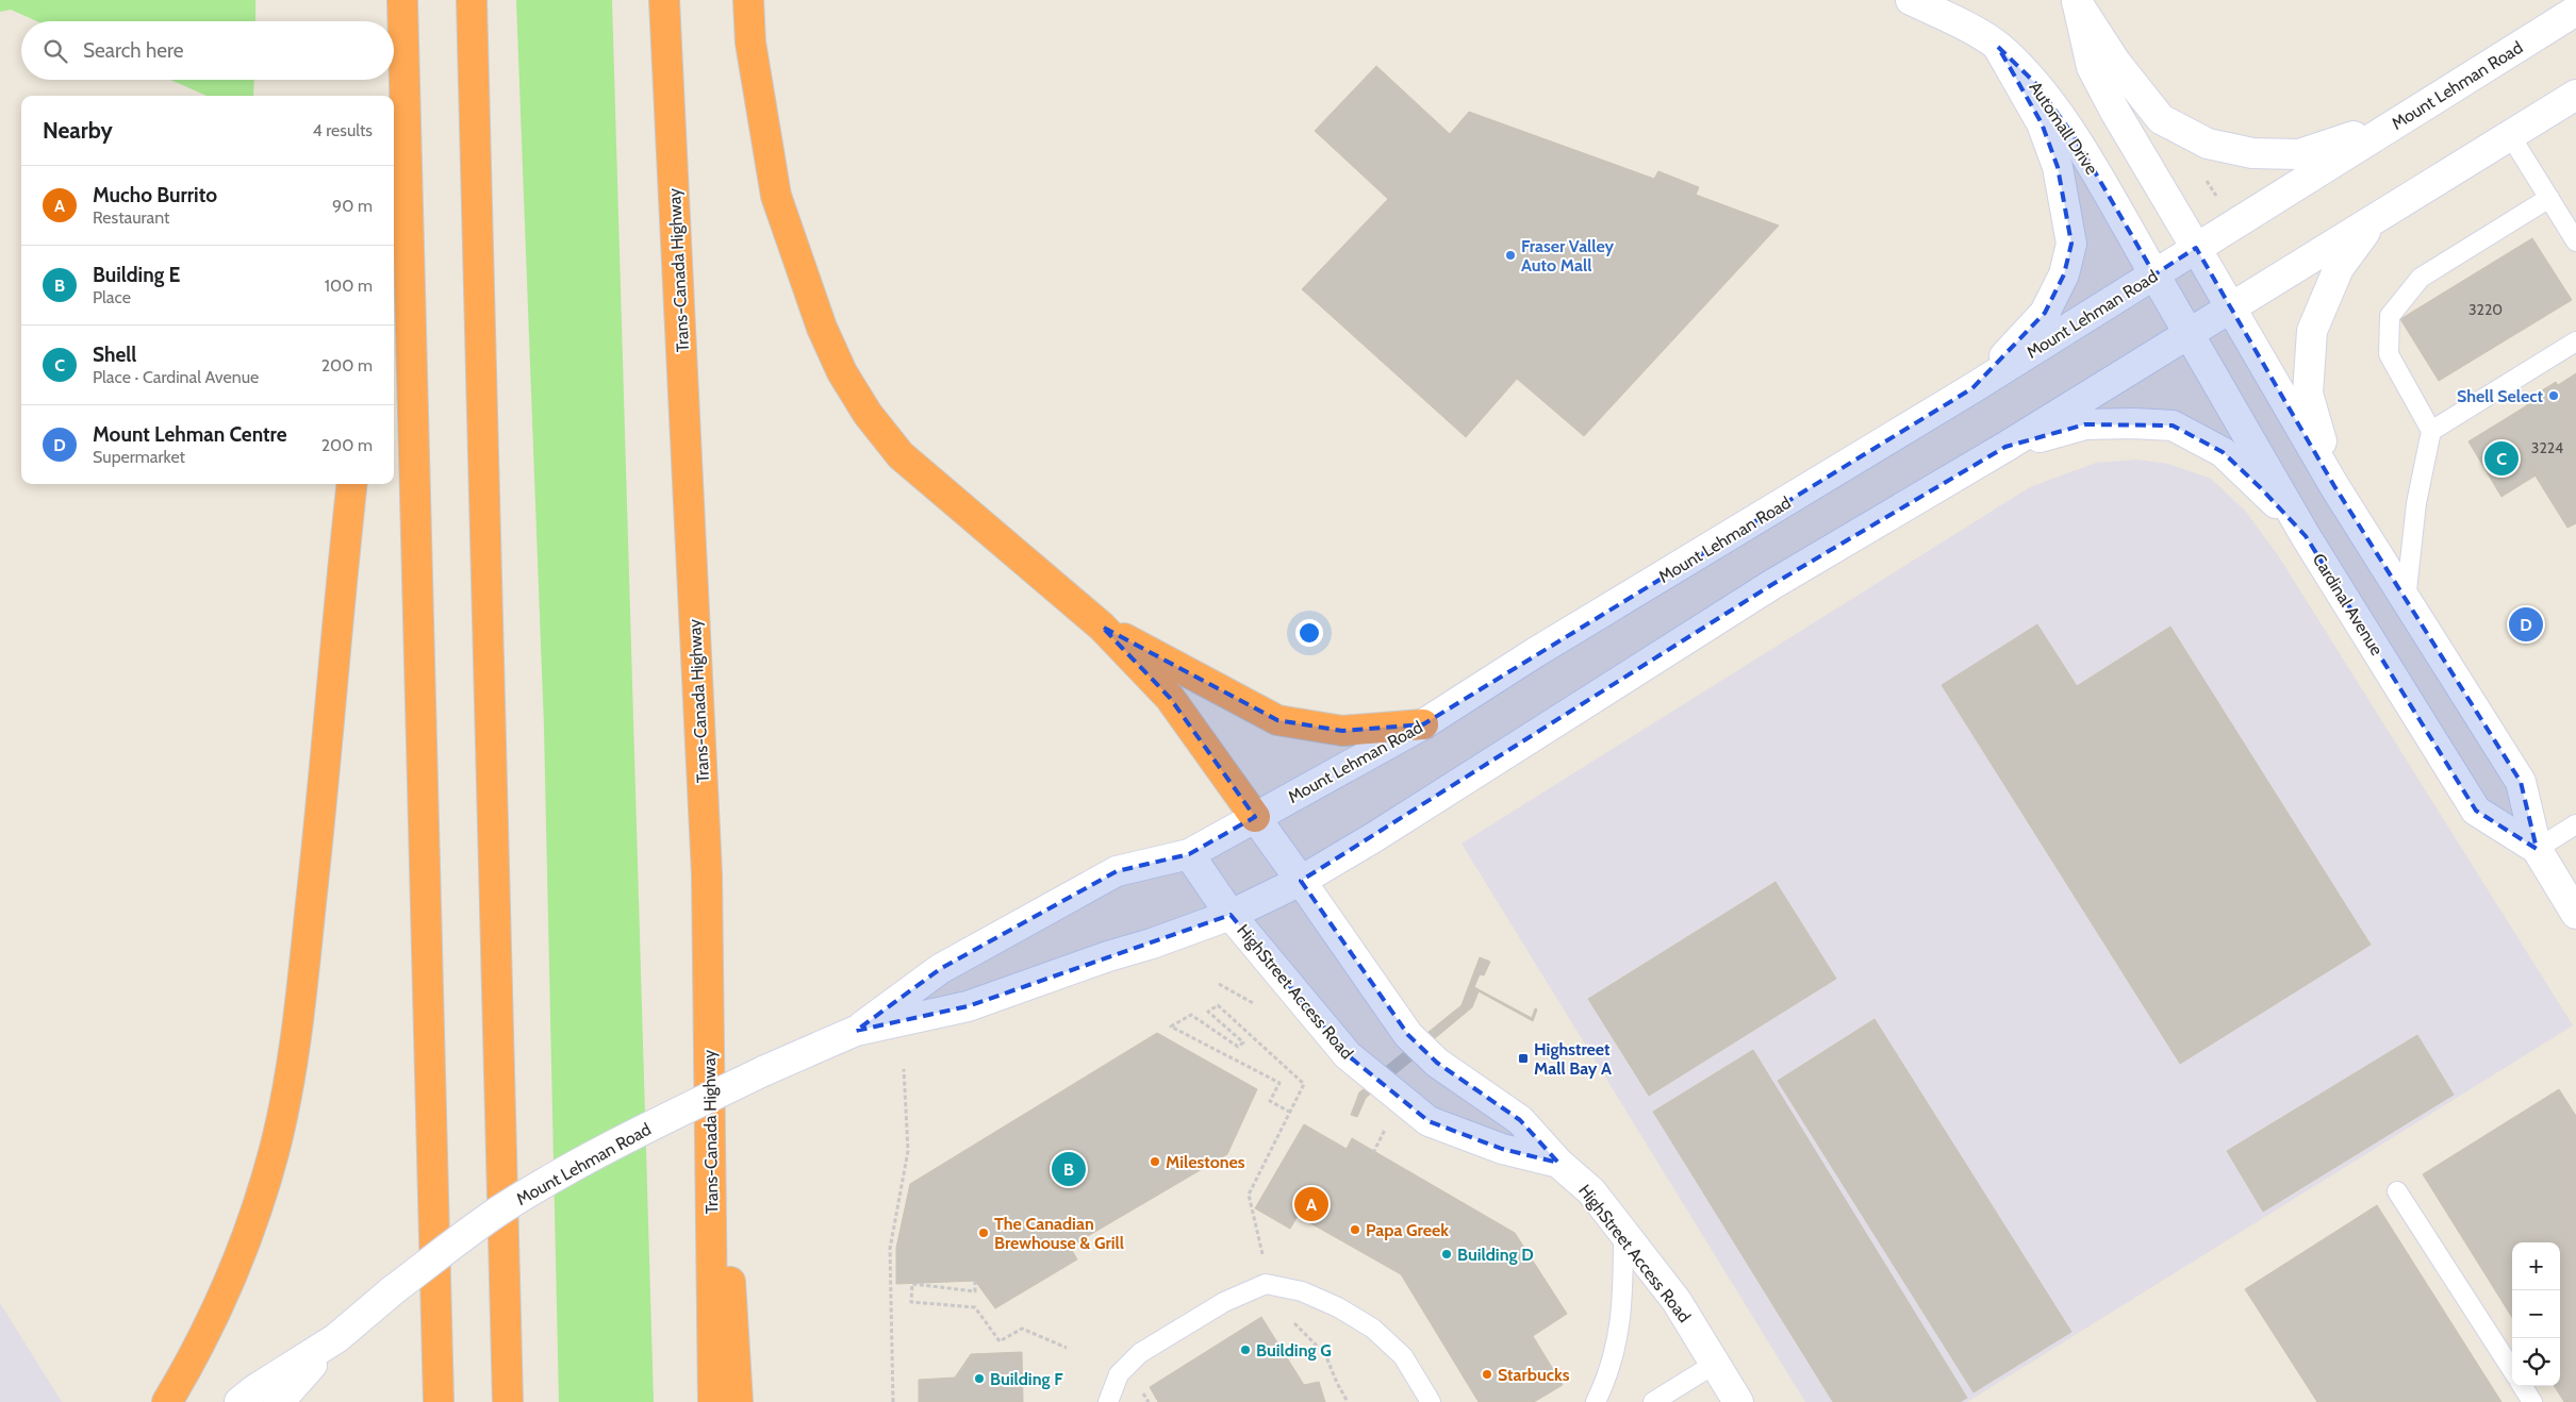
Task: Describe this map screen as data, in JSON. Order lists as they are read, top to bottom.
{
  "streets": {
    "highway": ["Trans-Canada Highway"],
    "main road": [
      "Mount Lehman Road",
      "Automall Drive",
      "Cardinal Avenue",
      "HighStreet Access Road"
    ]
  },
  "crossings": [
    ["Mount Lehman Road", "Automall Drive"],
    ["Mount Lehman Road", "Cardinal Avenue"],
    ["Mount Lehman Road", "HighStreet Access Road"],
    ["Automall Drive", "Cardinal Avenue"]
  ],
  "places": {
    "other": [
      "Fraser Valley Auto Mall",
      "Shell Select",
      "Milestones",
      "Papa Greek",
      "The Canadian Brewhouse & Grill",
      "Building D",
      "Building G",
      "Starbucks",
      "Building F"
    ],
    "transit": ["Highstreet Mall Bay A"]
  },
  "house_numbers": ["3220", "3224"],
  "page": {
    "search": "Search here",
    "heading": ["Nearby", "4 results"],
    "list": [
      {
        "mark": "A",
        "name": "Mucho Burrito",
        "note": "Restaurant",
        "value": "90 m"
      },
      {
        "mark": "B",
        "name": "Building E",
        "note": "Place",
        "value": "100 m"
      },
      {
        "mark": "C",
        "name": "Shell",
        "note": "Place · Cardinal Avenue",
        "value": "200 m"
      },
      {
        "mark": "D",
        "name": "Mount Lehman Centre",
        "note": "Supermarket",
        "value": "200 m"
      }
    ],
    "pins": [
      "C",
      "D",
      "B",
      "A"
    ],
    "map_buttons": ["+", "−"]
  }
}
